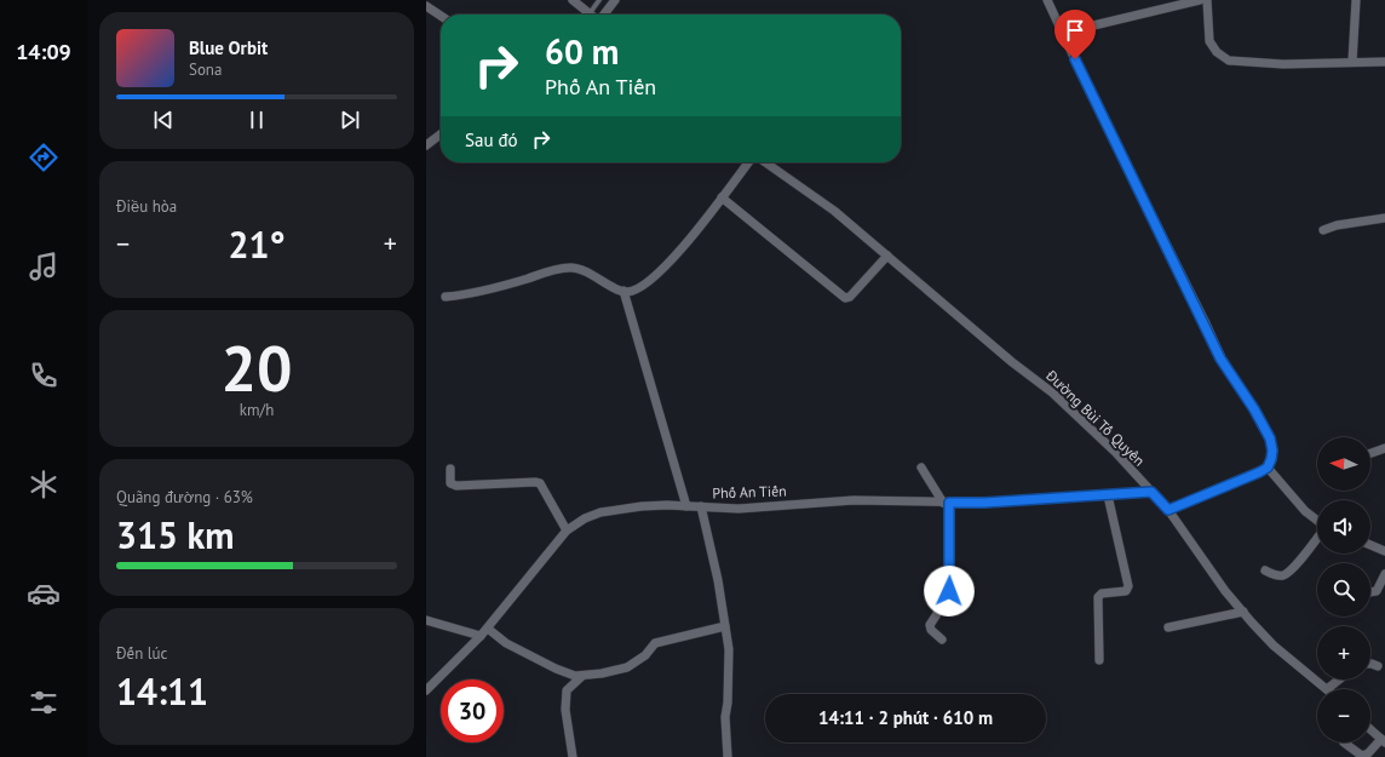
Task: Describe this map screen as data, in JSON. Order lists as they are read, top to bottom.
{
  "streets": {
    "street": ["Đường Bùi Tố Quyên", "Phố An Tiến"]
  },
  "crossings": [
    ["Đường Bùi Tố Quyên", "Phố An Tiến"]
  ],
  "north": "left",
  "page": {
    "tabs": "14:09",
    "turn": ["60 m", "Phố An Tiến"],
    "song": ["Blue Orbit", "Sona"],
    "then": "Sau đó",
    "tile": [
      "Điều hòa",
      ["20", "km/h"],
      ["Quãng đường · 63%", "315 km"],
      ["Đến lúc", "14:11"]
    ],
    "heat": ["−", "21°", "+"],
    "map_buttons": ["+", "−"],
    "limit": "30",
    "trip": "14:11 · 2 phút · 610 m"
  }
}
